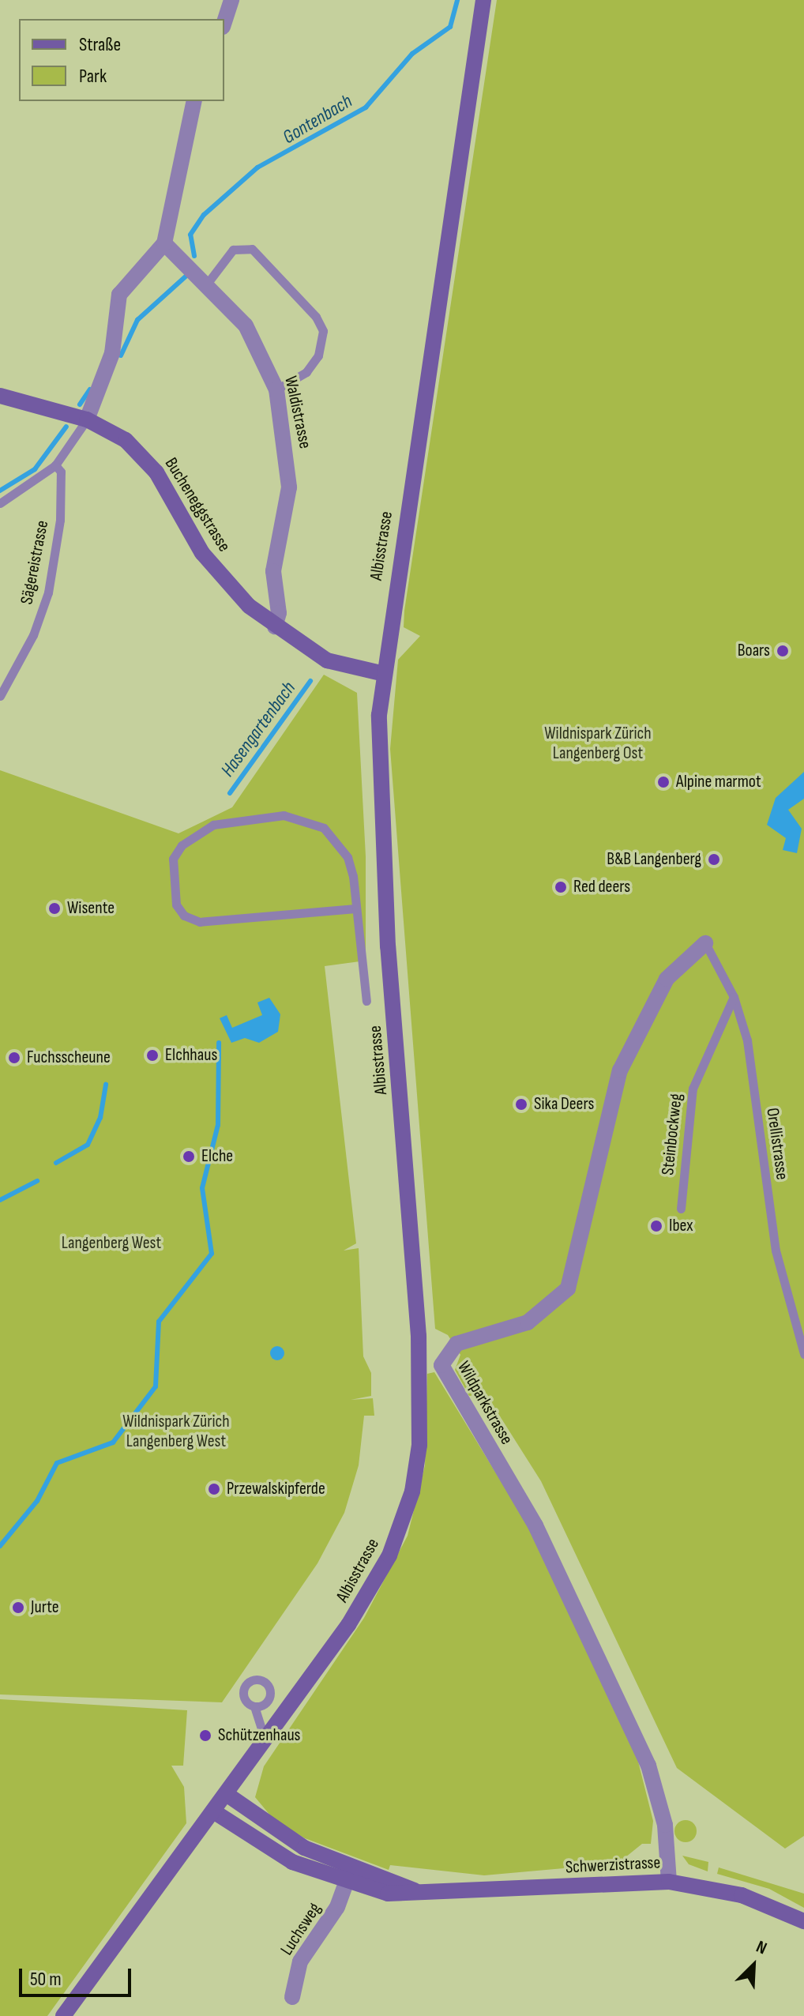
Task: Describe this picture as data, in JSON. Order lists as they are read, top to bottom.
{
  "streets": {
    "main road": ["Bucheneggstrasse", "Albisstrasse", "Schwerzistrasse"],
    "street": ["Waldistrasse", "Wildparkstrasse", "Luchsweg"],
    "lane": ["Sägereistrasse", "Steinbockweg", "Orellistrasse"]
  },
  "crossings": [
    ["Waldistrasse", "Bucheneggstrasse"],
    ["Bucheneggstrasse", "Albisstrasse"],
    ["Albisstrasse", "Schwerzistrasse"],
    ["Steinbockweg", "Orellistrasse"],
    ["Orellistrasse", "Wildparkstrasse"],
    ["Wildparkstrasse", "Schwerzistrasse"],
    ["Schwerzistrasse", "Luchsweg"]
  ],
  "water": ["Gontenbach", "Hasengartenbach"],
  "parks": ["Wildnispark Zürich Langenberg Ost", "Langenberg West", "Wildnispark Zürich Langenberg West"],
  "places": [
    "Boars",
    "Alpine marmot",
    "B&B Langenberg",
    "Red deers",
    "Wisente",
    "Elchhaus",
    "Fuchsscheune",
    "Sika Deers",
    "Elche",
    "Ibex",
    "Przewalskipferde",
    "Jurte",
    "Schützenhaus"
  ],
  "legend": ["Straße", "Park"],
  "scale_bar": "50 m",
  "north": "top right"
}
